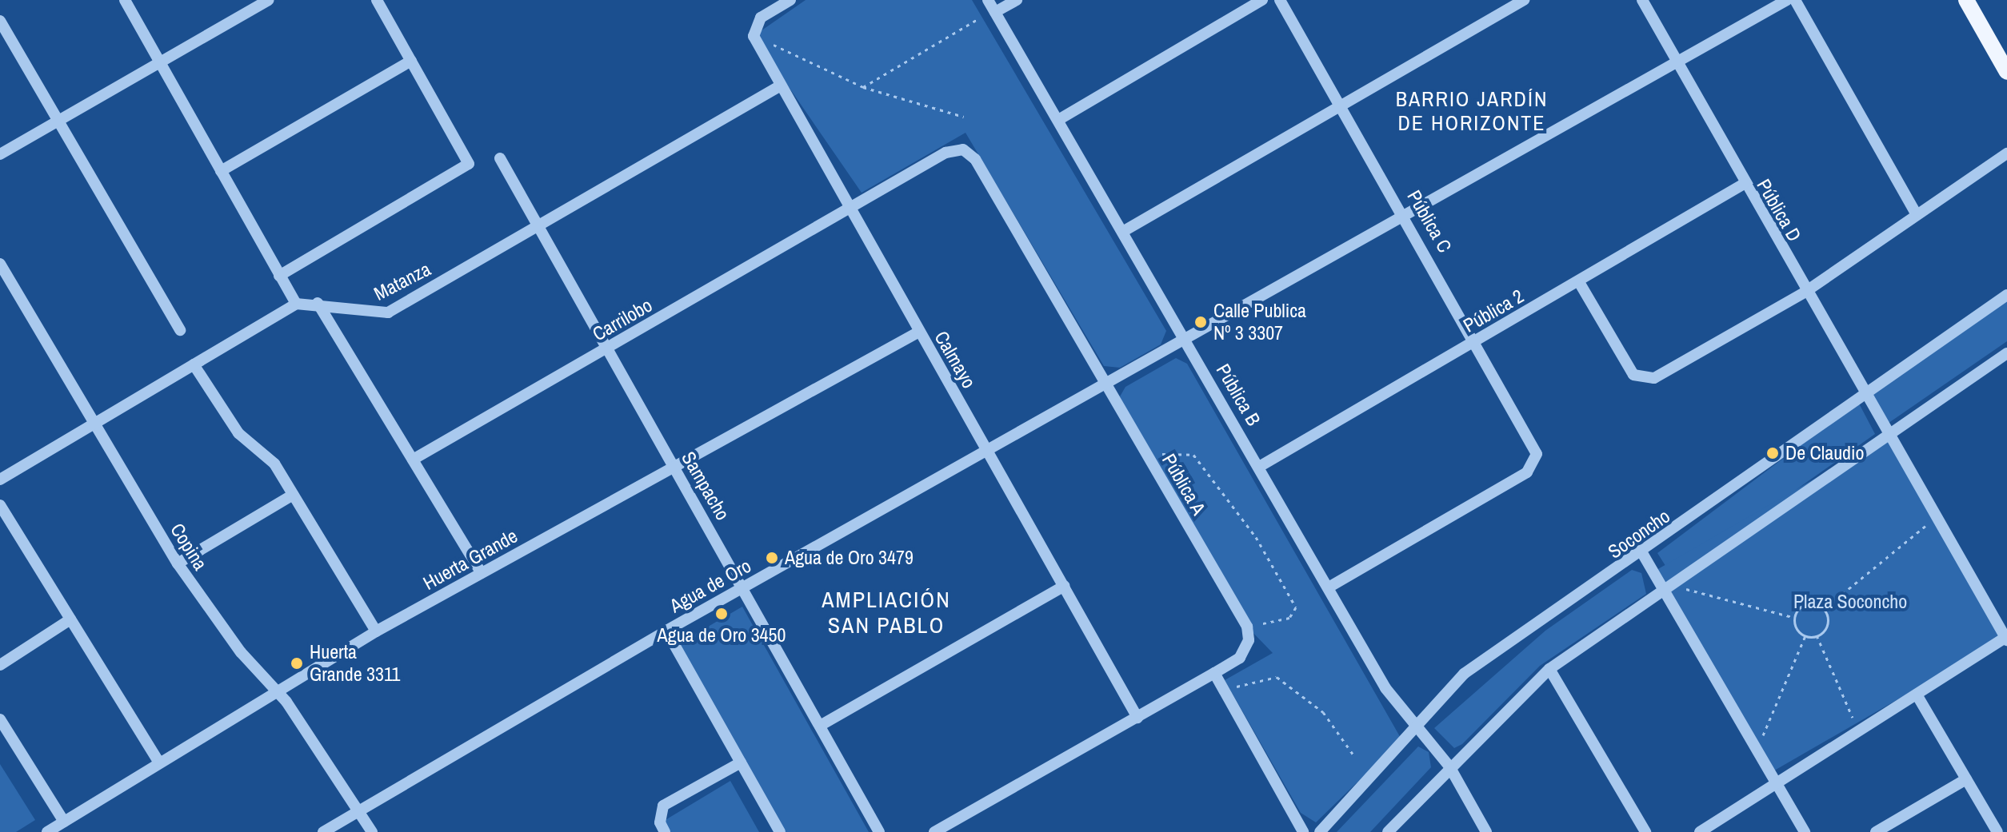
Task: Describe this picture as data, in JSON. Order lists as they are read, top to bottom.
{
  "streets": {
    "street": [
      "Pública D",
      "Pública C",
      "Matanza",
      "Pública 2",
      "Carrilobo",
      "Calmayo",
      "Pública B",
      "Pública A",
      "Sampacho",
      "Soconcho",
      "Copina",
      "Huerta Grande",
      "Agua de Oro"
    ]
  },
  "crossings": [
    ["Pública D", "Pública 2"],
    ["Pública D", "Soconcho"],
    ["Pública C", "Pública 2"],
    ["Pública C", "Pública B"],
    ["Pública C", "Agua de Oro"],
    ["Matanza", "Calmayo"],
    ["Matanza", "Sampacho"],
    ["Matanza", "Copina"],
    ["Pública 2", "Pública B"],
    ["Carrilobo", "Calmayo"],
    ["Carrilobo", "Pública A"],
    ["Carrilobo", "Sampacho"],
    ["Calmayo", "Huerta Grande"],
    ["Calmayo", "Agua de Oro"],
    ["Pública B", "Soconcho"],
    ["Pública B", "Agua de Oro"],
    ["Pública A", "Agua de Oro"],
    ["Sampacho", "Huerta Grande"],
    ["Sampacho", "Agua de Oro"],
    ["Copina", "Huerta Grande"],
    ["Copina", "Agua de Oro"]
  ],
  "districts": ["BARRIO JARDÍN DE HORIZONTE", "AMPLIACIÓN SAN PABLO"],
  "parks": ["Plaza Soconcho"],
  "places": [
    "Calle Publica Nº 3 3307",
    "De Claudio",
    "Agua de Oro 3479",
    "Agua de Oro 3450",
    "Huerta Grande 3311"
  ]
}
